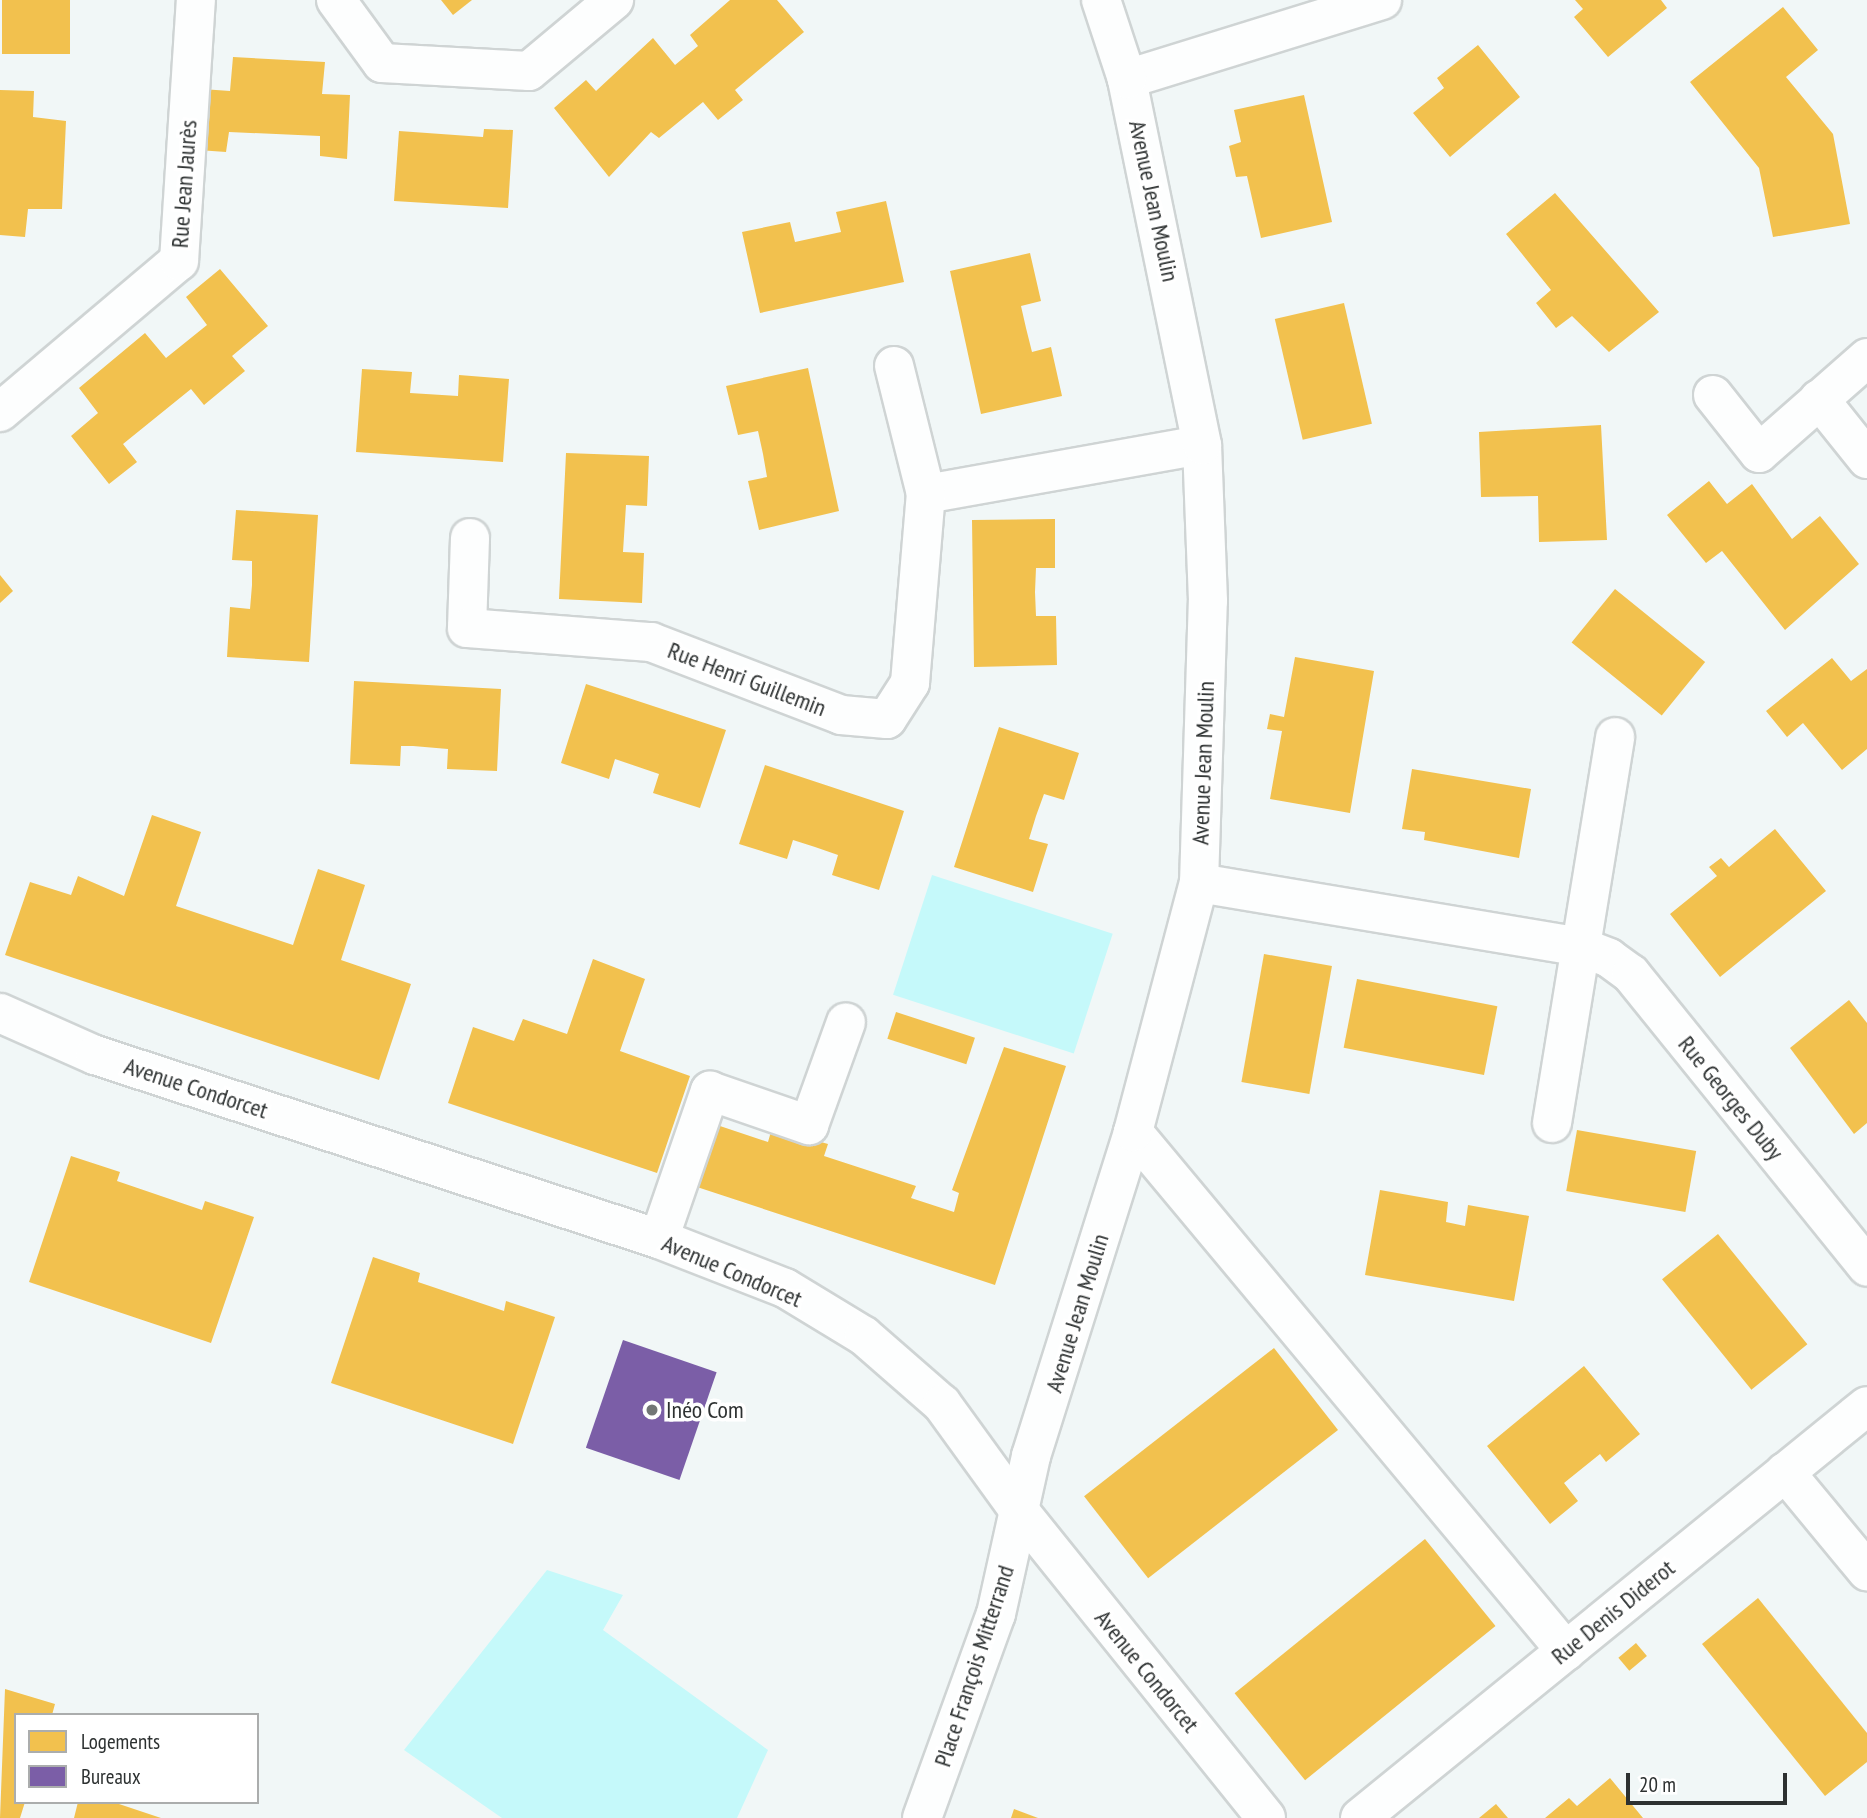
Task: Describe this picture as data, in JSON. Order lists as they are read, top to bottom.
{
  "streets": {
    "street": [
      "Rue Jean Jaurès",
      "Avenue Jean Moulin",
      "Rue Henri Guillemin",
      "Avenue Condorcet",
      "Rue Georges Duby",
      "Rue Denis Diderot",
      "Place François Mitterrand"
    ]
  },
  "crossings": [
    ["Avenue Jean Moulin", "Avenue Condorcet"],
    ["Avenue Jean Moulin", "Rue Georges Duby"],
    ["Avenue Jean Moulin", "Place François Mitterrand"],
    ["Avenue Condorcet", "Place François Mitterrand"]
  ],
  "places": ["Inéo Com"],
  "legend": ["Logements", "Bureaux"],
  "scale_bar": "20 m"
}
